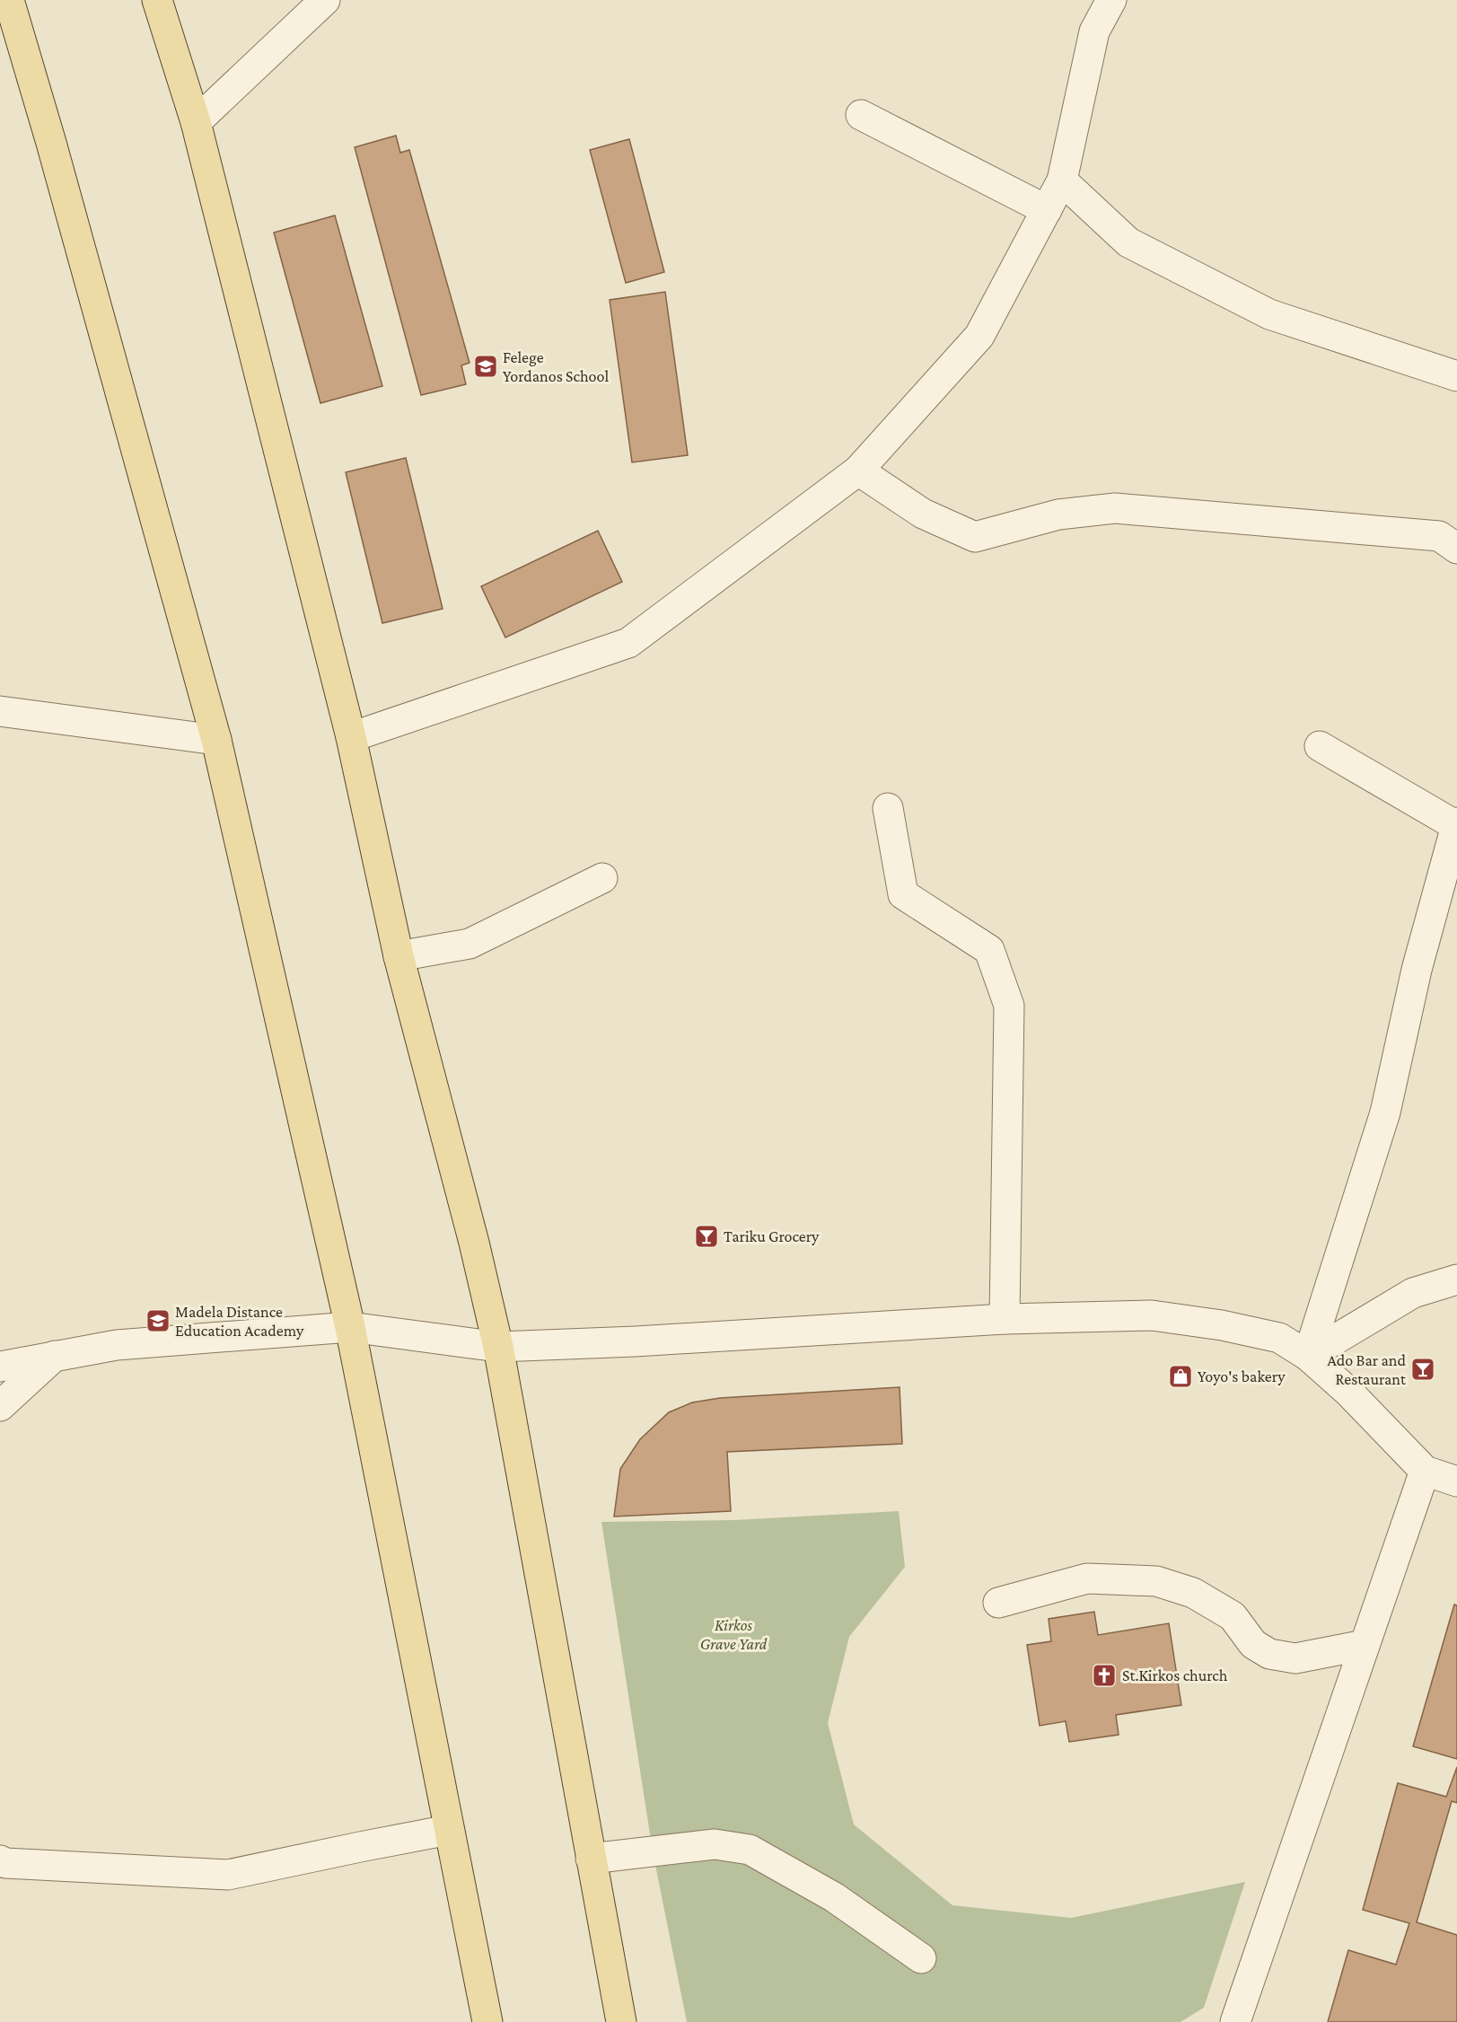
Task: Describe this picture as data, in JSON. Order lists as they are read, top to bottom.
{
  "parks": ["Kirkos Grave Yard"],
  "places": {
    "school or university": ["Felege Yordanos School", "Madela Distance Education Academy"],
    "bar": ["Tariku Grocery", "Ado Bar and Restaurant"],
    "shop": ["Yoyo's bakery"],
    "church": ["St.Kirkos church"]
  }
}
